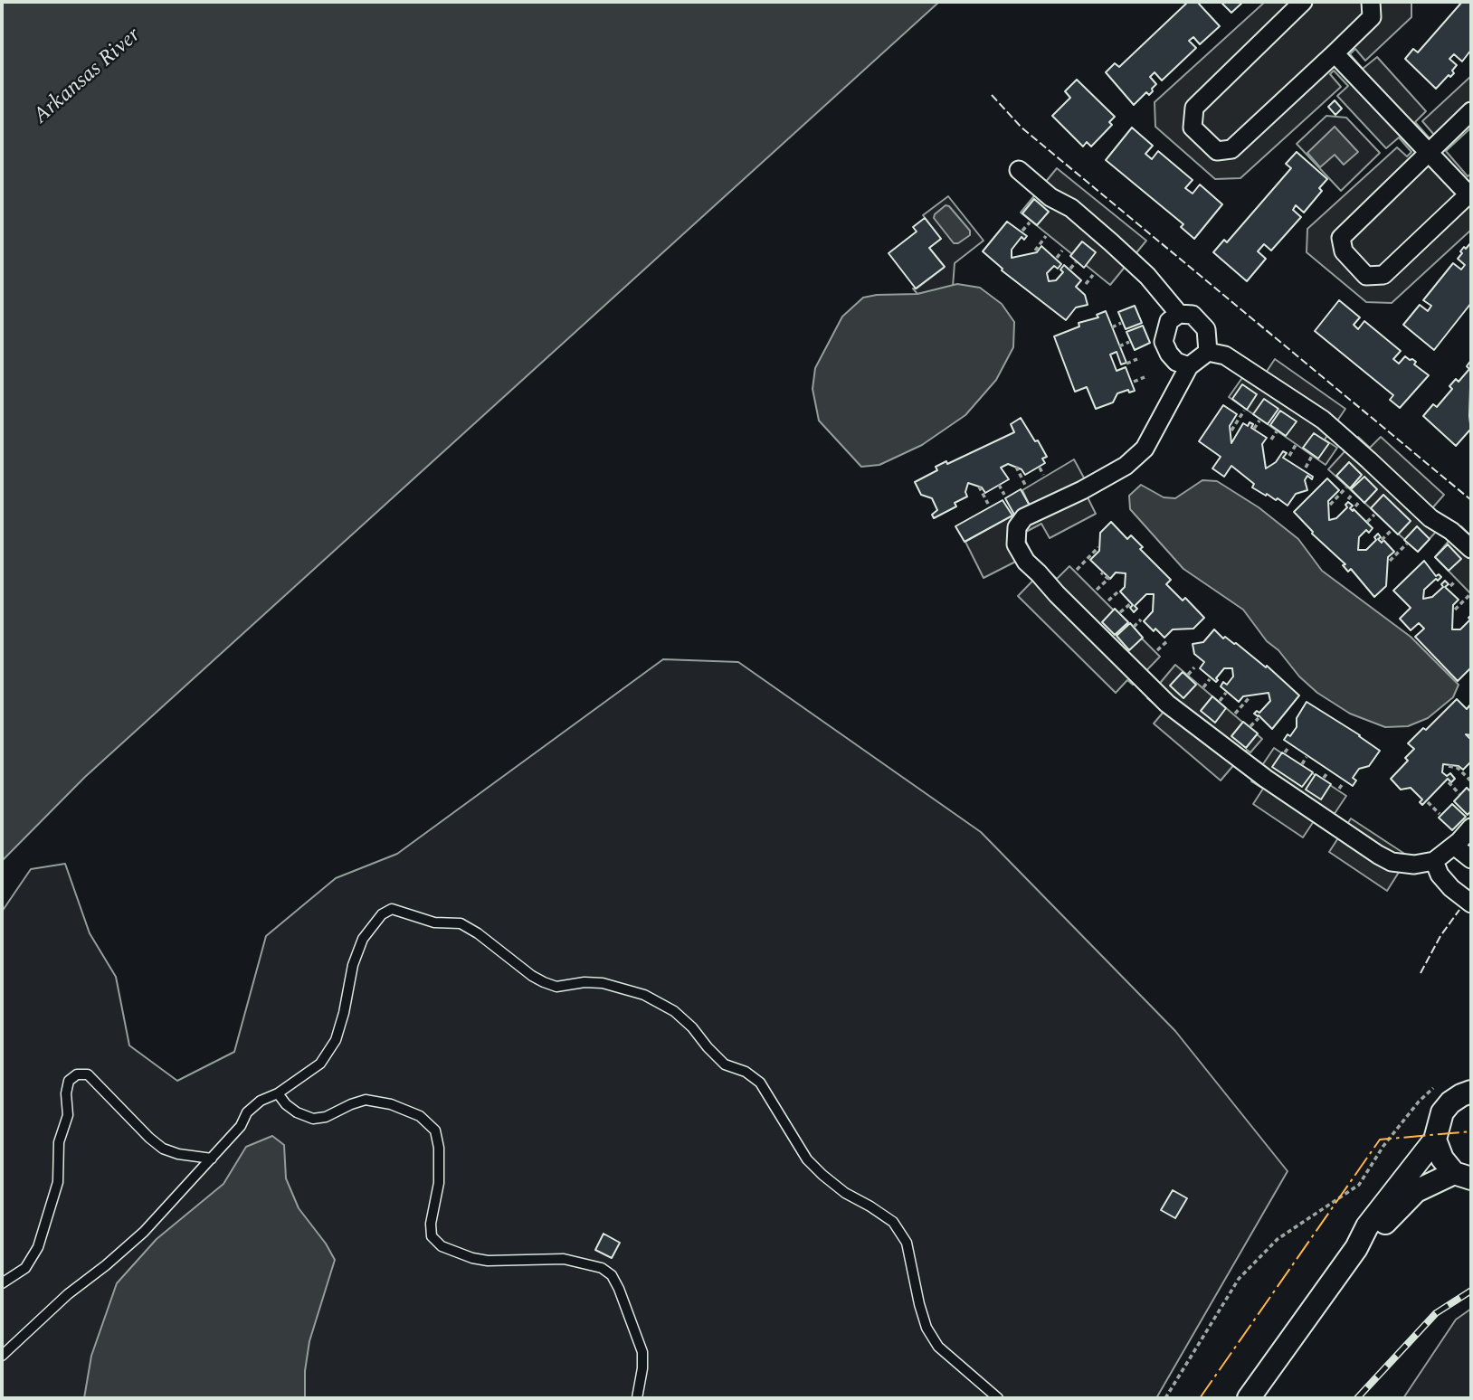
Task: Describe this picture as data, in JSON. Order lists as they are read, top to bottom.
{
  "water": ["Arkansas River"]
}
